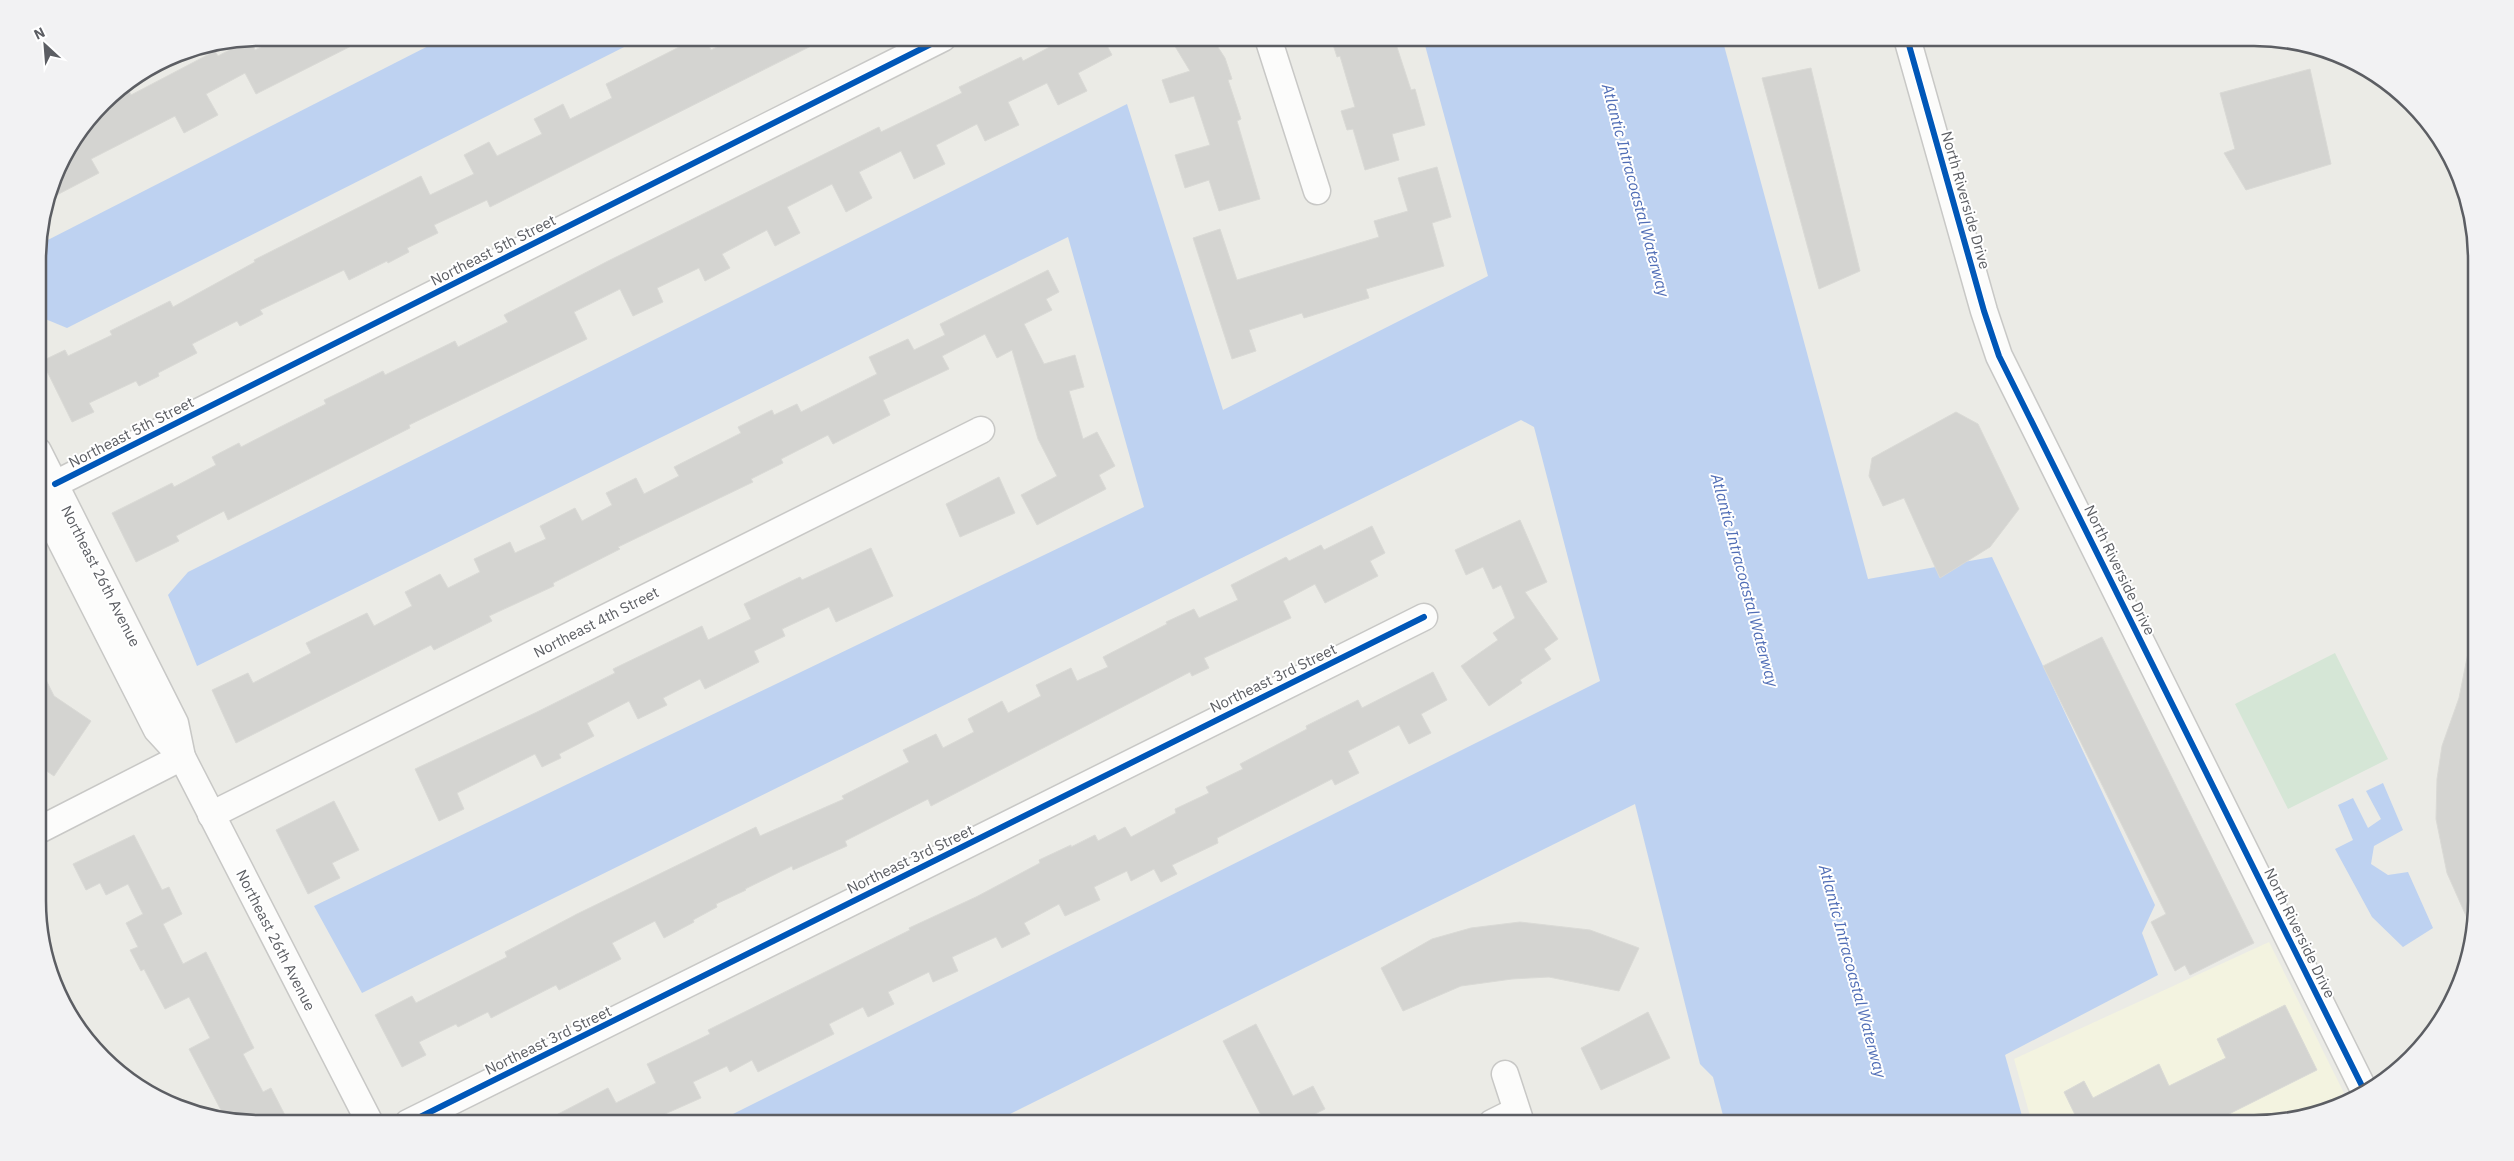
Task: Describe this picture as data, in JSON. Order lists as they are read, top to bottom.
{
  "streets": {
    "street": [
      "North Riverside Drive",
      "Northeast 5th Street",
      "Northeast 26th Avenue",
      "Northeast 4th Street",
      "Northeast 3rd Street"
    ]
  },
  "crossings": [
    ["Northeast 5th Street", "Northeast 26th Avenue"],
    ["Northeast 26th Avenue", "Northeast 4th Street"]
  ],
  "water": ["Atlantic Intracoastal Waterway"],
  "north": "top left"
}
